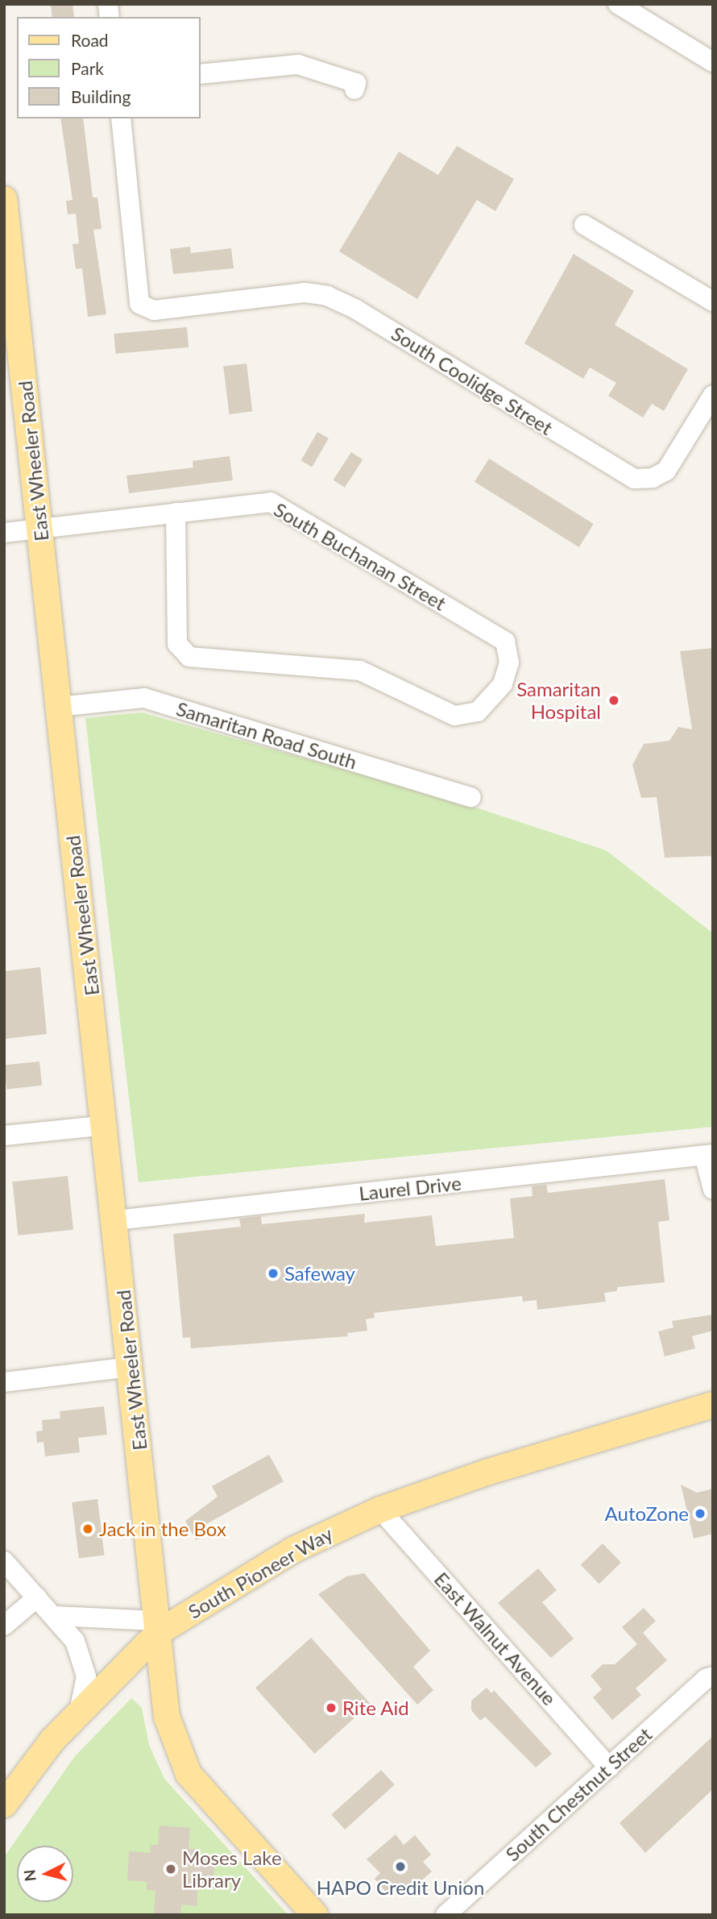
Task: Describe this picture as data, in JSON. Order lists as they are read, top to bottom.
{
  "streets": {
    "main road": ["East Wheeler Road", "South Pioneer Way"],
    "street": [
      "South Coolidge Street",
      "South Buchanan Street",
      "Samaritan Road South",
      "Laurel Drive",
      "East Walnut Avenue",
      "South Chestnut Street"
    ]
  },
  "crossings": [
    ["East Wheeler Road", "South Buchanan Street"],
    ["East Wheeler Road", "Samaritan Road South"],
    ["East Wheeler Road", "Laurel Drive"],
    ["East Wheeler Road", "South Pioneer Way"],
    ["South Pioneer Way", "East Walnut Avenue"],
    ["East Walnut Avenue", "South Chestnut Street"]
  ],
  "places": [
    "Samaritan Hospital",
    "Safeway",
    "AutoZone",
    "Jack in the Box",
    "Rite Aid",
    "HAPO Credit Union",
    "Moses Lake Library"
  ],
  "legend": ["Road", "Park", "Building"],
  "north": "left"
}
